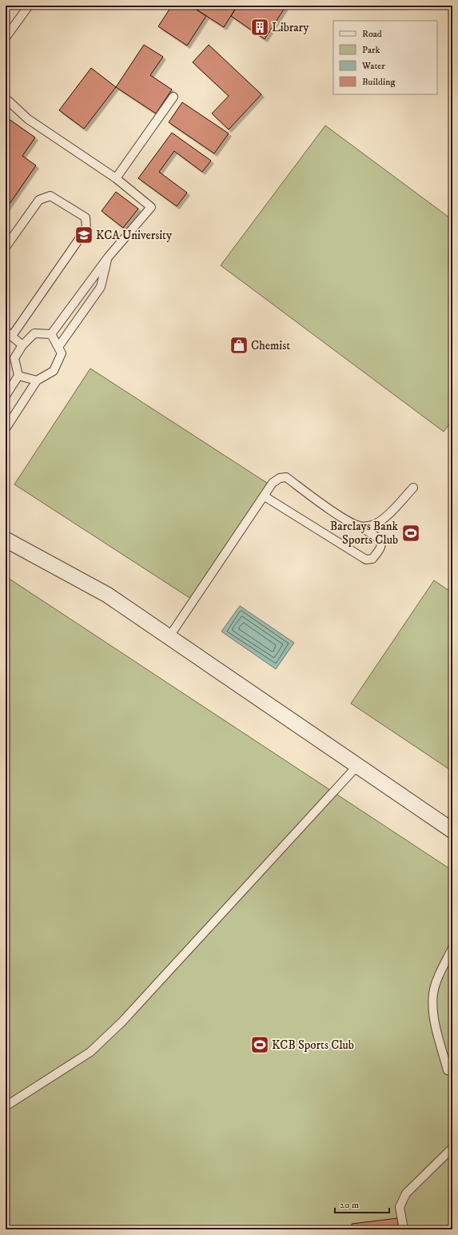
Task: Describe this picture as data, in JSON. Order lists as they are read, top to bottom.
{
  "places": {
    "building": ["Library"],
    "school or university": ["KCA University"],
    "shop": ["Chemist"],
    "sports": ["Barclays Bank Sports Club", "KCB Sports Club"]
  },
  "legend": [
    "Road",
    "Park",
    "Water",
    "Building"
  ],
  "scale_bar": "20 m"
}
